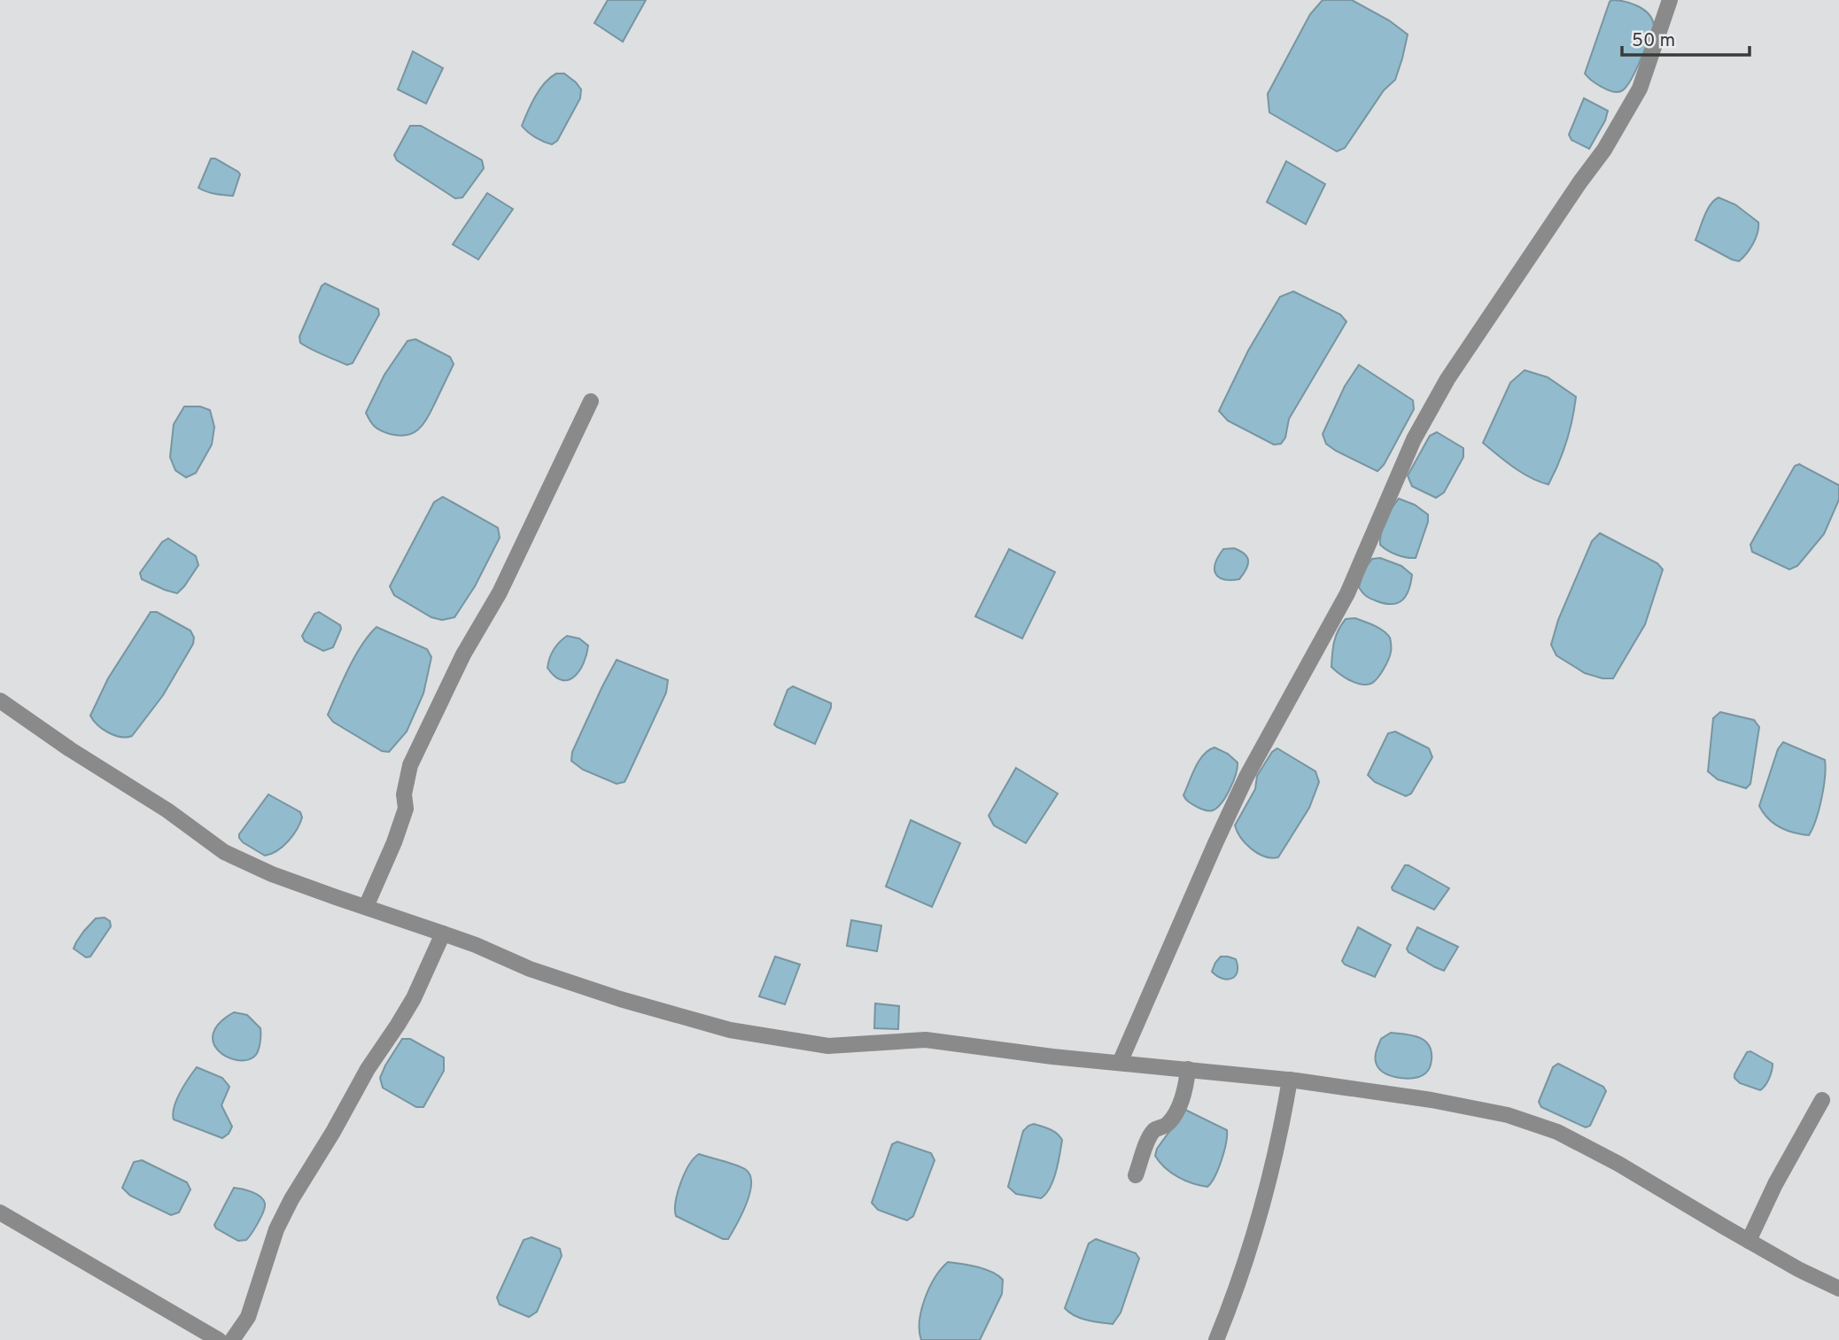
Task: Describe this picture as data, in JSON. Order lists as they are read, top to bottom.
{
  "scale_bar": "50 m"
}
